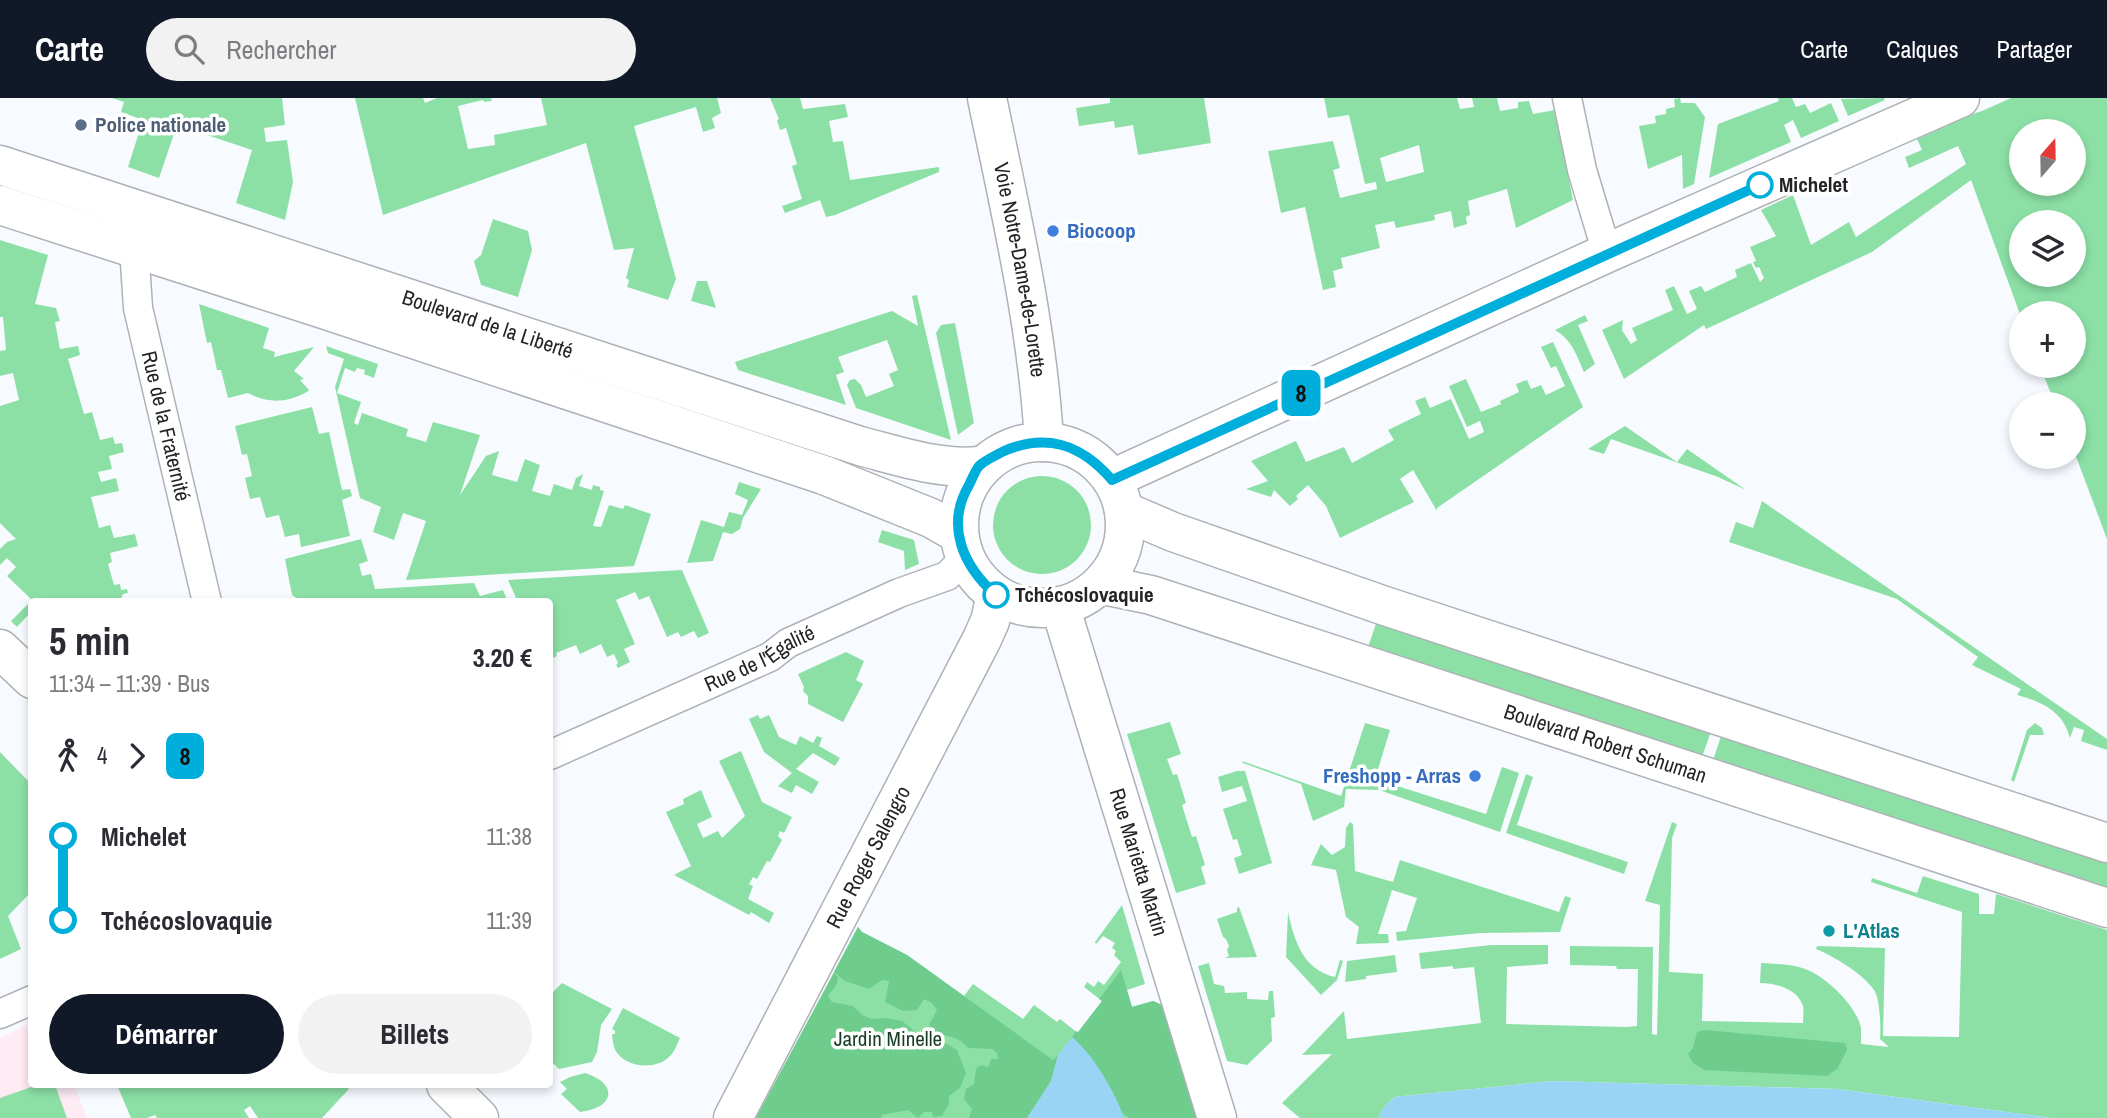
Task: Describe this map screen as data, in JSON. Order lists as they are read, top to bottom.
{
  "streets": {
    "main road": [
      "Voie Notre-Dame-de-Lorette",
      "Boulevard de la Liberté",
      "Boulevard Robert Schuman",
      "Rue Roger Salengro",
      "Rue Marietta Martin"
    ],
    "street": ["Rue de la Fraternité", "Rue de l'Égalité"]
  },
  "crossings": [
    ["Voie Notre-Dame-de-Lorette", "Boulevard de la Liberté"],
    ["Voie Notre-Dame-de-Lorette", "Rue de l'Égalité"],
    ["Voie Notre-Dame-de-Lorette", "Boulevard Robert Schuman"],
    ["Voie Notre-Dame-de-Lorette", "Rue Roger Salengro"],
    ["Voie Notre-Dame-de-Lorette", "Rue Marietta Martin"],
    ["Boulevard de la Liberté", "Rue de la Fraternité"],
    ["Boulevard de la Liberté", "Rue de l'Égalité"],
    ["Boulevard de la Liberté", "Boulevard Robert Schuman"],
    ["Boulevard de la Liberté", "Rue Roger Salengro"],
    ["Boulevard de la Liberté", "Rue Marietta Martin"],
    ["Rue de l'Égalité", "Boulevard Robert Schuman"],
    ["Rue de l'Égalité", "Rue Roger Salengro"],
    ["Rue de l'Égalité", "Rue Marietta Martin"],
    ["Boulevard Robert Schuman", "Rue Roger Salengro"],
    ["Boulevard Robert Schuman", "Rue Marietta Martin"],
    ["Rue Roger Salengro", "Rue Marietta Martin"]
  ],
  "parks": ["Jardin Minelle"],
  "places": [
    "Police nationale",
    "Michelet",
    "Biocoop",
    "Tchécoslovaquie",
    "Freshopp - Arras",
    "L'Atlas"
  ],
  "lines": ["bus line 8"],
  "north": "top",
  "page": {
    "header": "Carte",
    "search": "Rechercher",
    "nav": ["Carte", "Calques", "Partager"],
    "on_map": "8",
    "map_buttons": ["+", "−"],
    "heading": ["5 min", "11:34 – 11:39 · Bus", "3.20 €"],
    "legs": ["4", "8"],
    "list": [
      {
        "name": "Michelet",
        "value": "11:38"
      },
      {
        "name": "Tchécoslovaquie",
        "value": "11:39"
      }
    ],
    "buttons": ["Démarrer", "Billets"]
  }
}
